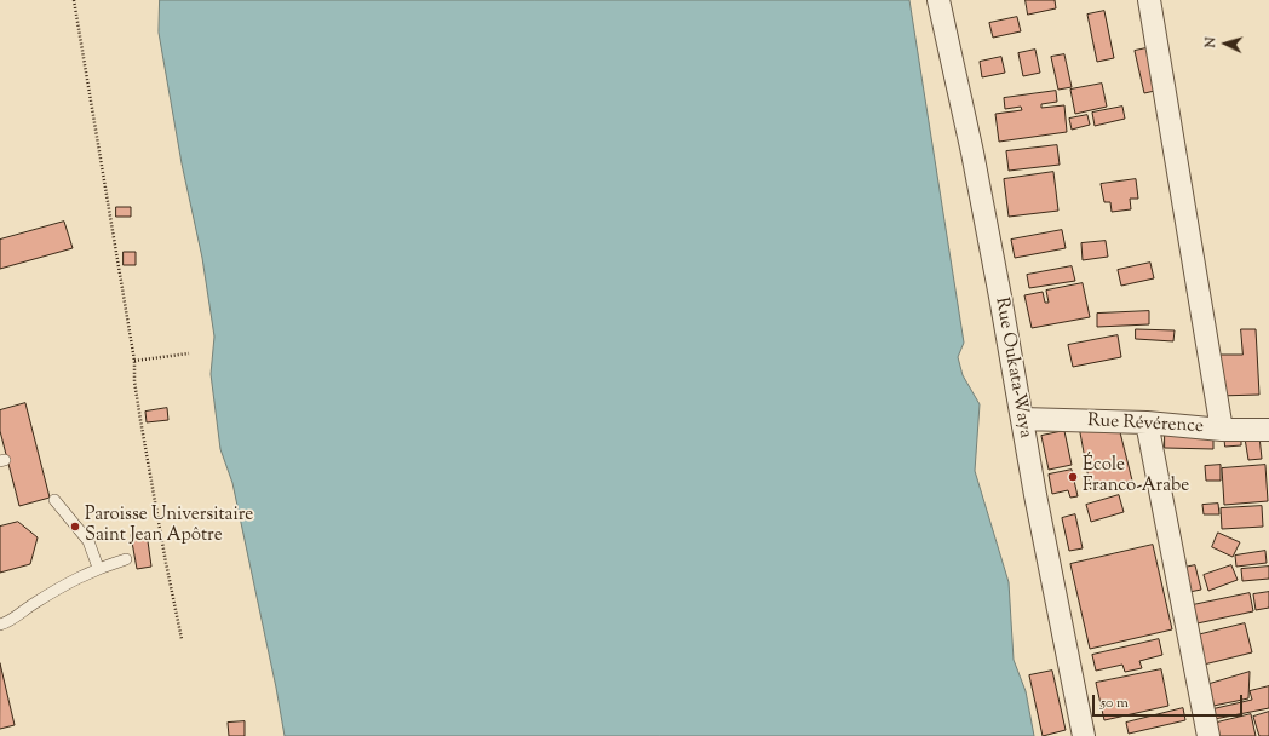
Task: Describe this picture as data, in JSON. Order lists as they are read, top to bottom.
{
  "streets": {
    "street": ["Rue Oukata-Waya", "Rue Révérence"]
  },
  "crossings": [
    ["Rue Oukata-Waya", "Rue Révérence"]
  ],
  "places": ["École Franco-Arabe", "Paroisse Universitaire Saint Jean Apôtre"],
  "scale_bar": "50 m",
  "north": "left"
}
